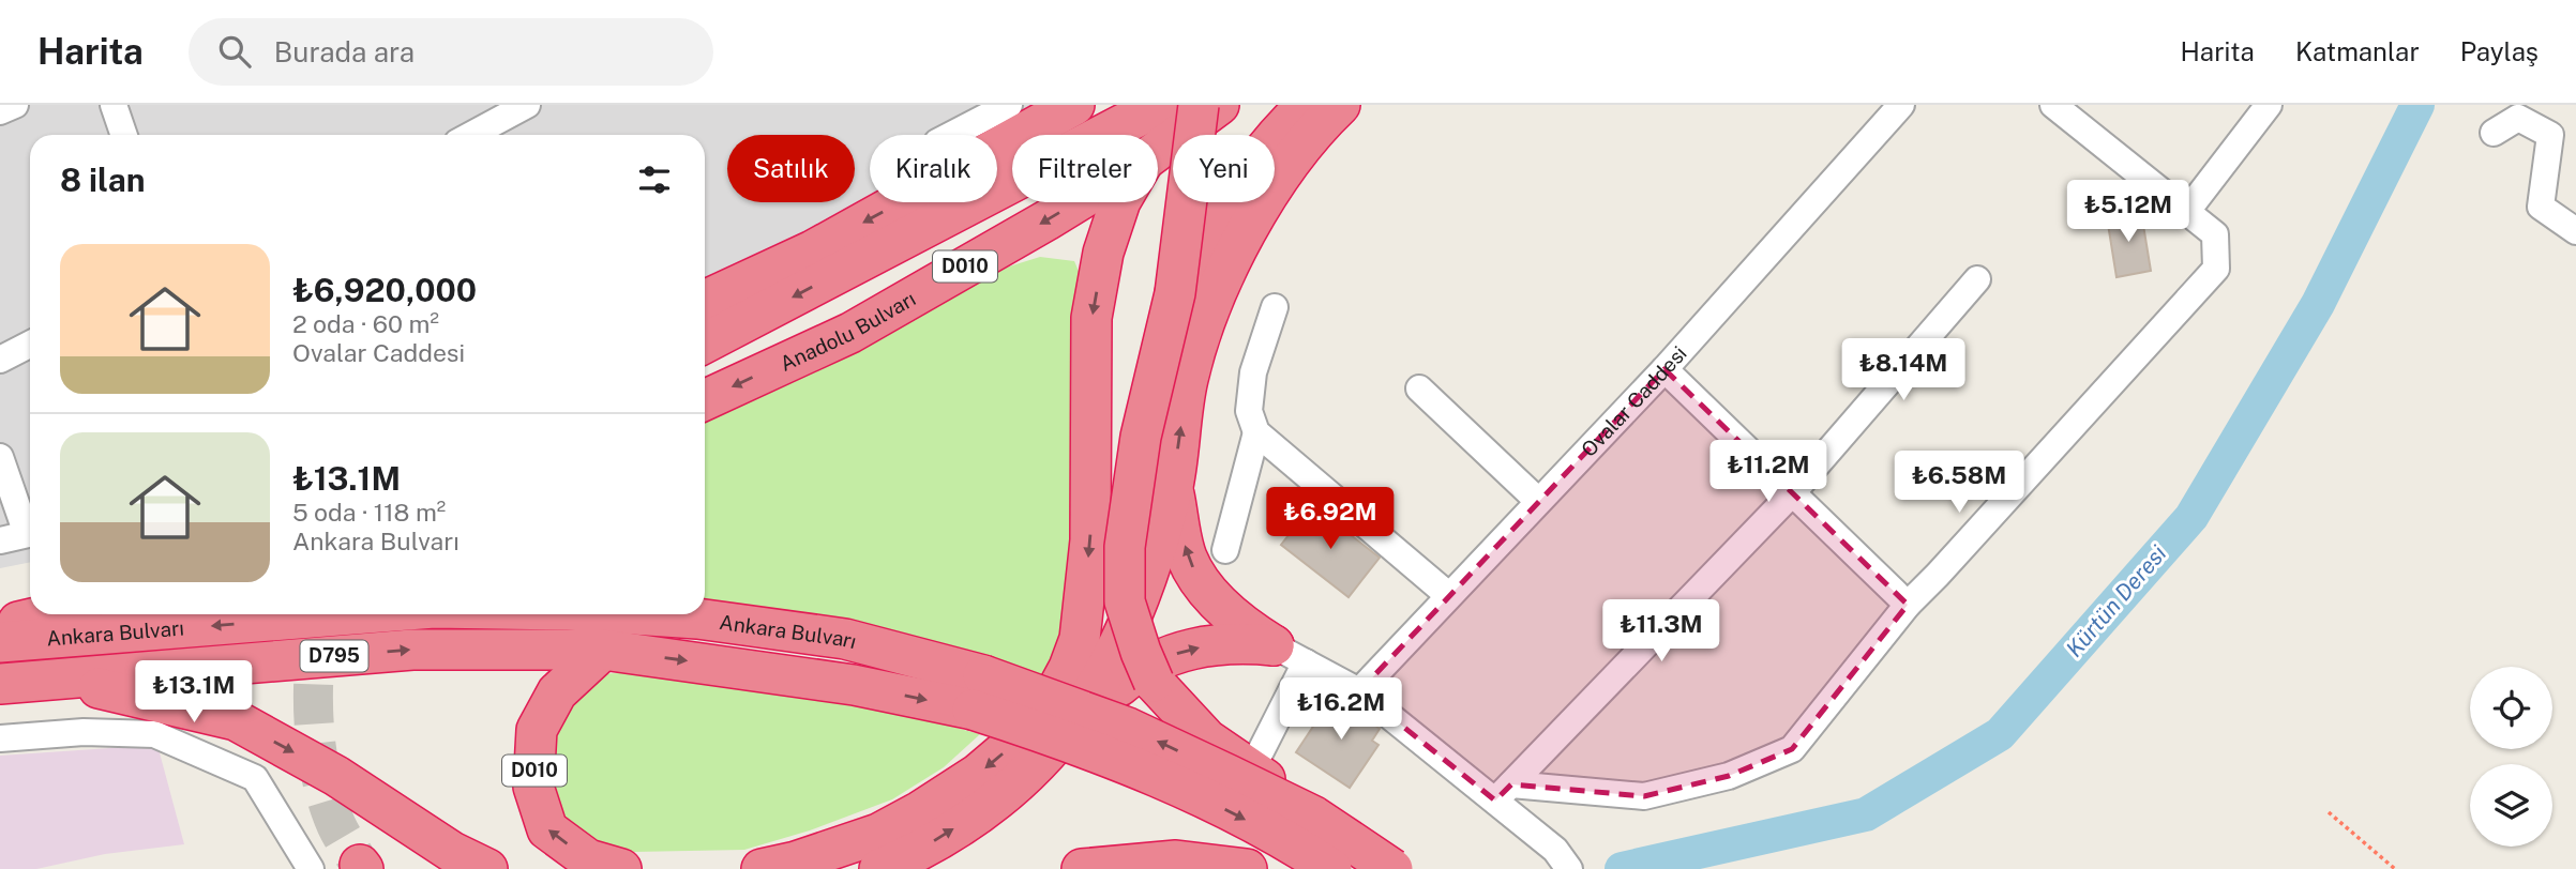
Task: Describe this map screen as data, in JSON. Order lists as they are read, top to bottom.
{
  "streets": {
    "highway": [
      "D010",
      "Anadolu Bulvarı",
      "Ankara Bulvarı",
      "D795"
    ],
    "street": ["Ovalar Caddesi"]
  },
  "crossings": [
    ["D010", "Ankara Bulvarı"],
    ["Ankara Bulvarı", "D795"]
  ],
  "water": ["Kürtün Deresi"],
  "page": {
    "header": "Harita",
    "search": "Burada ara",
    "nav": ["Harita", "Katmanlar", "Paylaş"],
    "chip": [
      "Satılık",
      "Kiralık",
      "Filtreler",
      "Yeni"
    ],
    "heading": "8 ilan",
    "price": [
      "₺5.12M",
      "₺8.14M",
      "₺11.2M",
      "₺6.58M",
      "₺6.92M",
      "₺11.3M",
      "₺13.1M",
      "₺16.2M"
    ],
    "list": [
      {
        "name": "₺6,920,000",
        "note": "2 oda · 60 m² · Ovalar Caddesi"
      },
      {
        "name": "₺13.1M",
        "note": "5 oda · 118 m² · Ankara Bulvarı"
      }
    ]
  }
}
